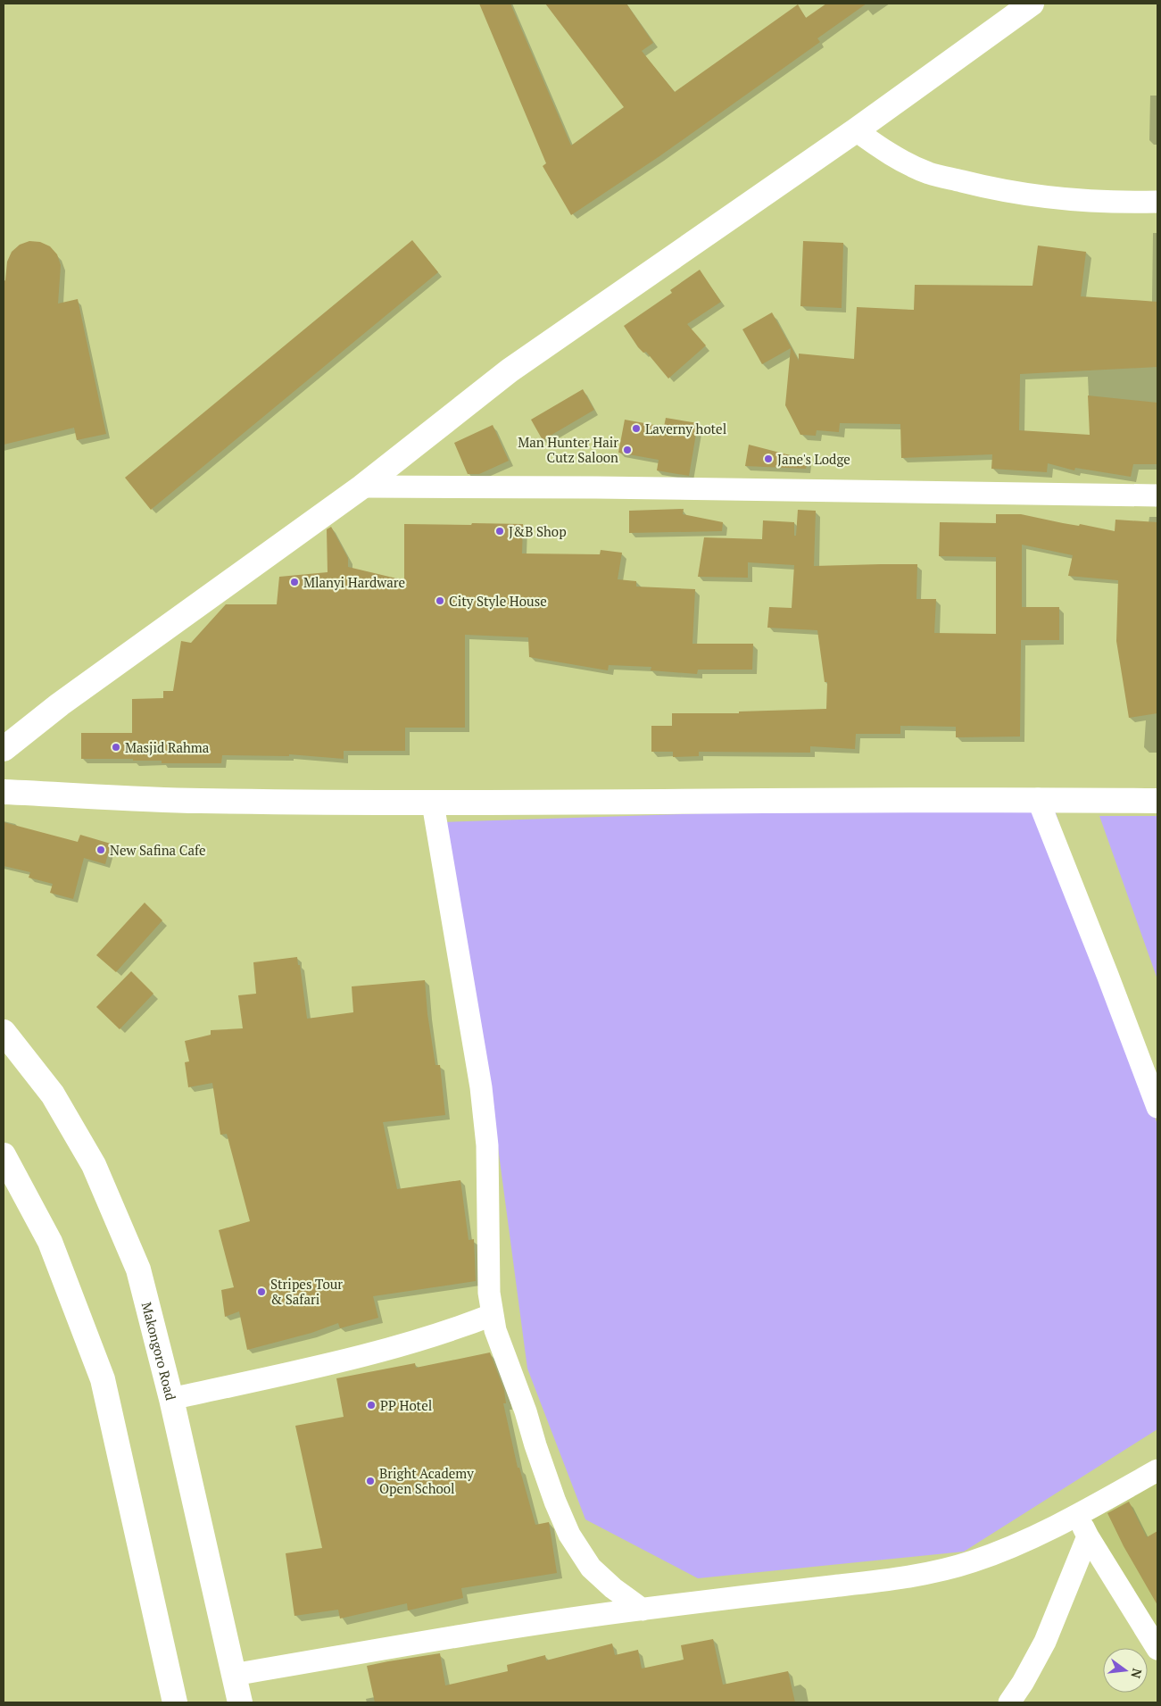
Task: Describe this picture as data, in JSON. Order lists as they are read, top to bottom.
{
  "streets": {
    "street": ["Makongoro Road"]
  },
  "places": [
    "Laverny hotel",
    "Man Hunter Hair Cutz Saloon",
    "Jane's Lodge",
    "J&B Shop",
    "Mlanyi Hardware",
    "City Style House",
    "Masjid Rahma",
    "New Safina Cafe",
    "Stripes Tour & Safari",
    "PP Hotel",
    "Bright Academy Open School"
  ],
  "north": "right"
}
